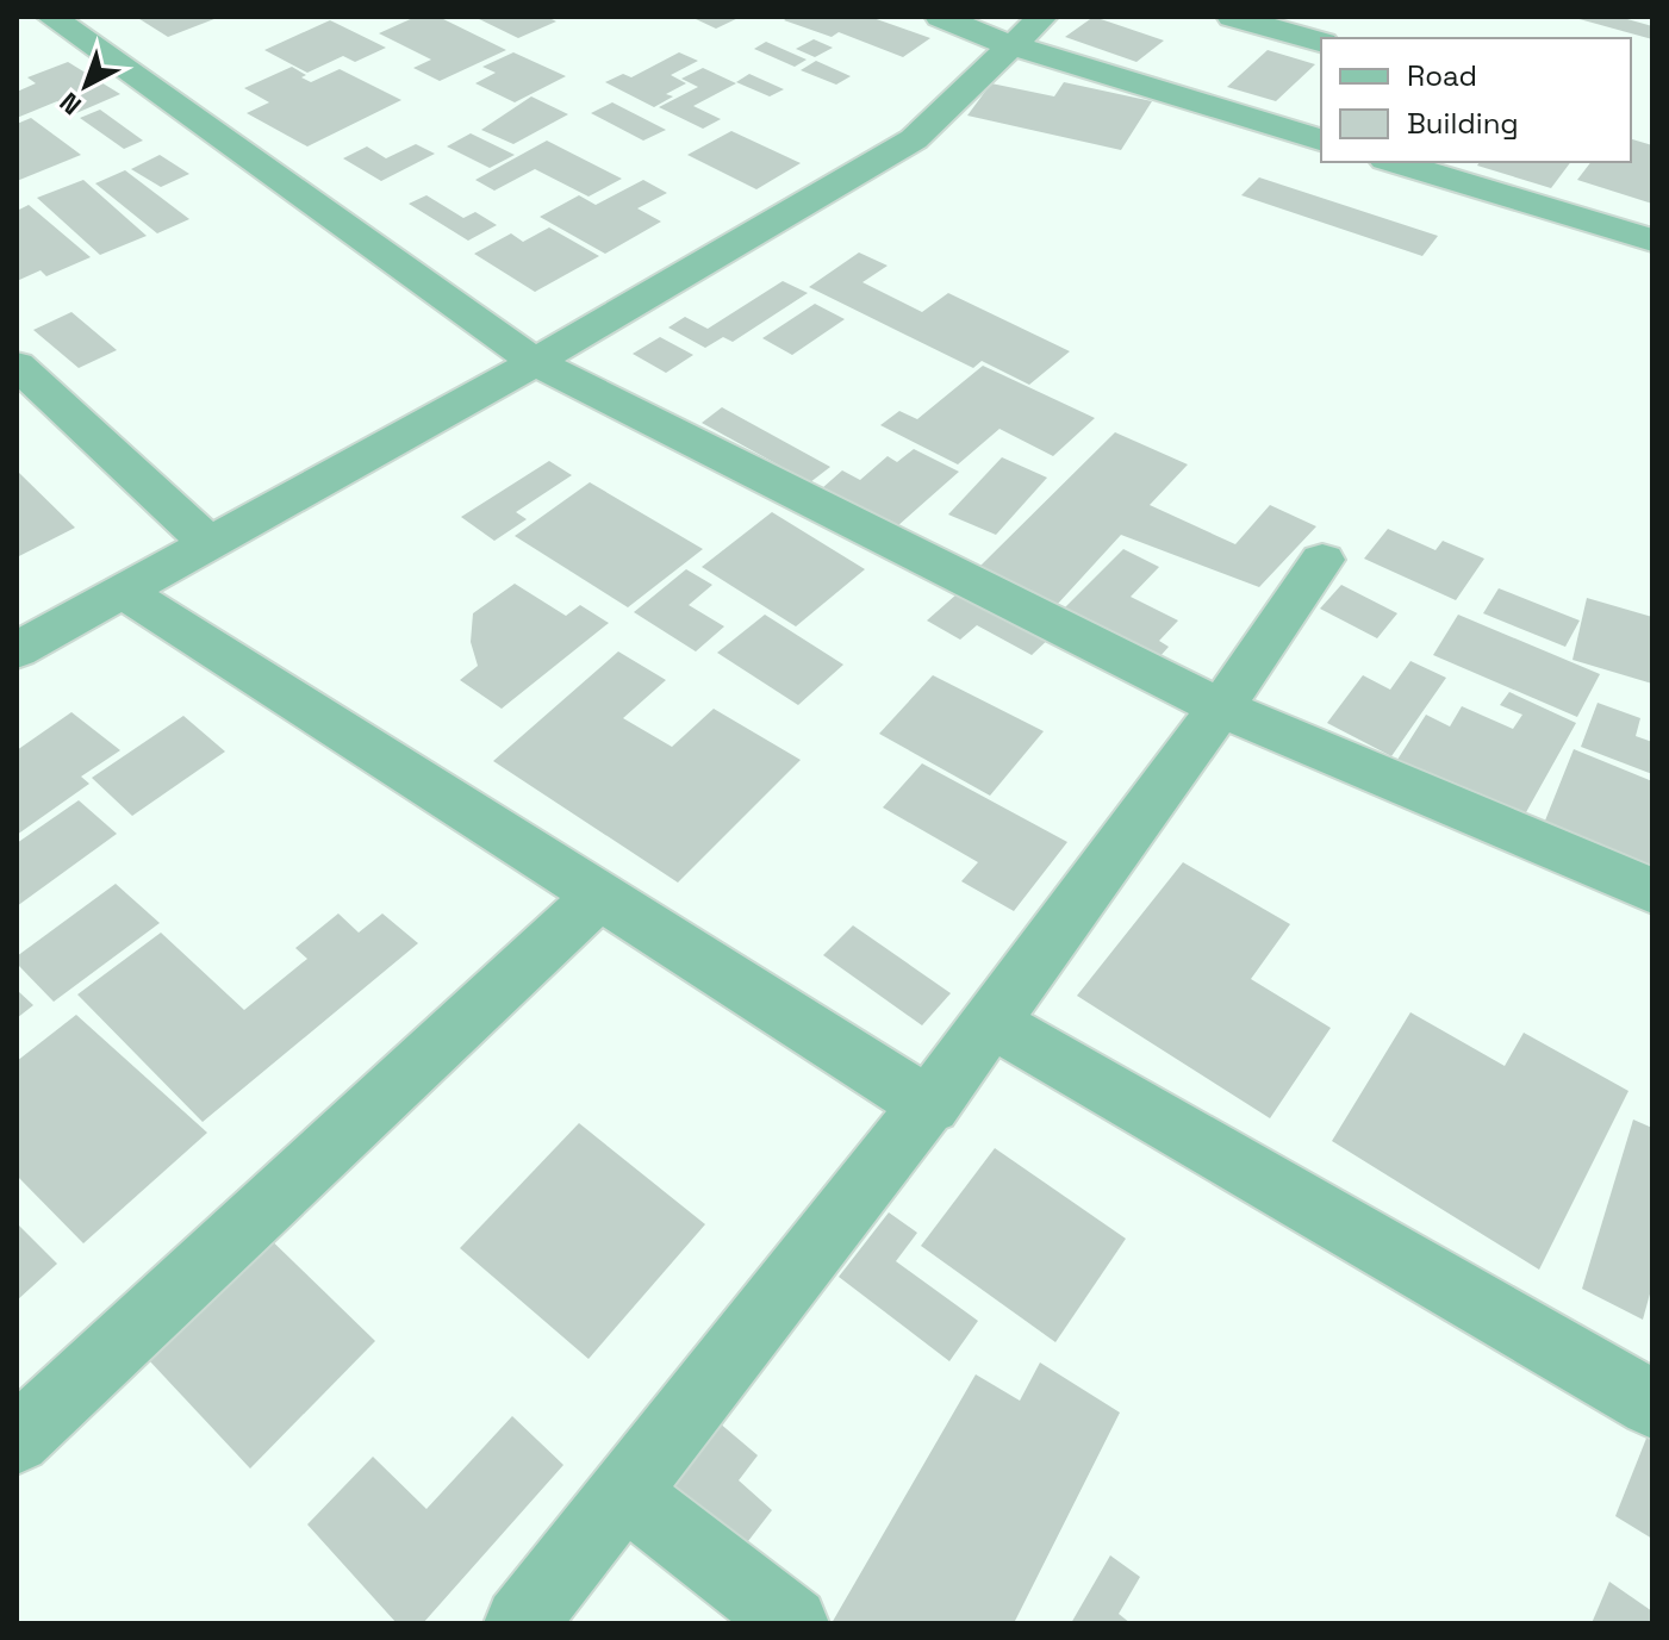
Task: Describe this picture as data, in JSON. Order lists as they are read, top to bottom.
{
  "legend": ["Road", "Building"],
  "north": "bottom left"
}
